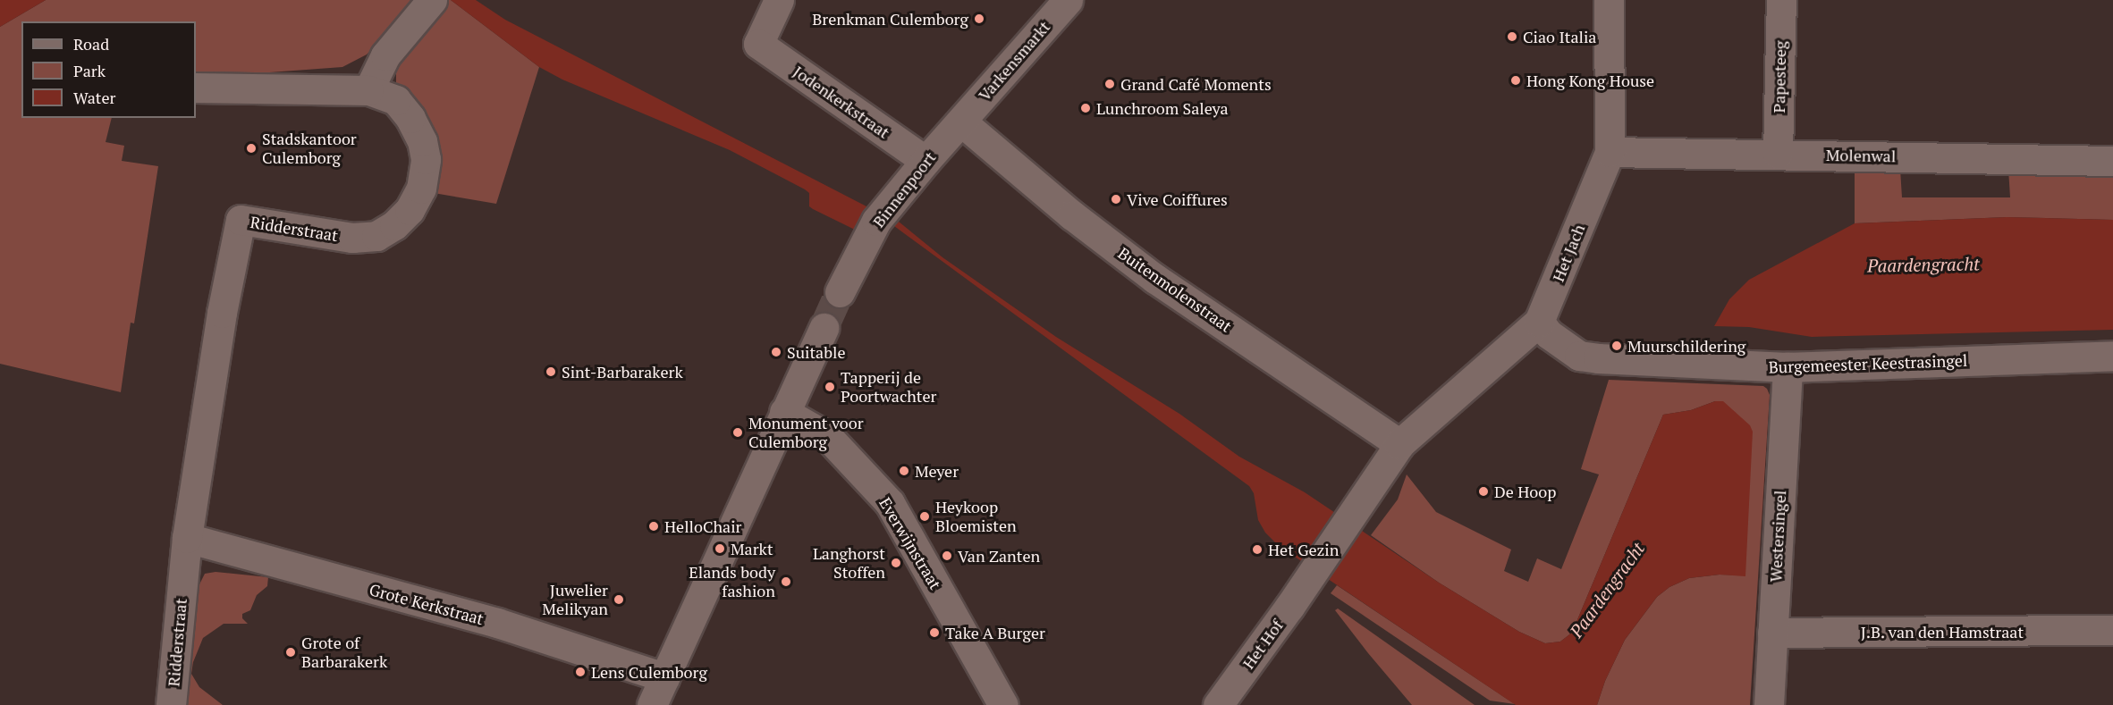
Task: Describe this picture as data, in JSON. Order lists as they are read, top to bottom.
{
  "streets": {
    "street": [
      "Varkensmarkt",
      "Papesteeg",
      "Jodenkerkstraat",
      "Molenwal",
      "Binnenpoort",
      "Ridderstraat",
      "Het Jach",
      "Buitenmolenstraat",
      "Burgemeester Keestrasingel",
      "Westersingel",
      "Everwijnstraat",
      "Grote Kerkstraat",
      "J.B. van den Hamstraat",
      "Het Hof"
    ]
  },
  "crossings": [
    ["Varkensmarkt", "Binnenpoort"],
    ["Varkensmarkt", "Buitenmolenstraat"],
    ["Papesteeg", "Molenwal"],
    ["Jodenkerkstraat", "Binnenpoort"],
    ["Molenwal", "Het Jach"],
    ["Binnenpoort", "Buitenmolenstraat"],
    ["Ridderstraat", "Grote Kerkstraat"],
    ["Het Jach", "Buitenmolenstraat"],
    ["Het Jach", "Burgemeester Keestrasingel"],
    ["Het Jach", "Het Hof"],
    ["Burgemeester Keestrasingel", "Westersingel"],
    ["Westersingel", "J.B. van den Hamstraat"]
  ],
  "water": ["Paardengracht"],
  "places": [
    "Brenkman Culemborg",
    "Ciao Italia",
    "Hong Kong House",
    "Grand Café Moments",
    "Lunchroom Saleya",
    "Stadskantoor Culemborg",
    "Vive Coiffures",
    "Muurschildering",
    "Suitable",
    "Sint-Barbarakerk",
    "Tapperij de Poortwachter",
    "Monument voor Culemborg",
    "Meyer",
    "De Hoop",
    "Heykoop Bloemisten",
    "HelloChair",
    "Markt",
    "Het Gezin",
    "Van Zanten",
    "Langhorst Stoffen",
    "Elands body fashion",
    "Juwelier Melikyan",
    "Take A Burger",
    "Grote of Barbarakerk",
    "Lens Culemborg"
  ],
  "legend": ["Road", "Park", "Water"]
}
